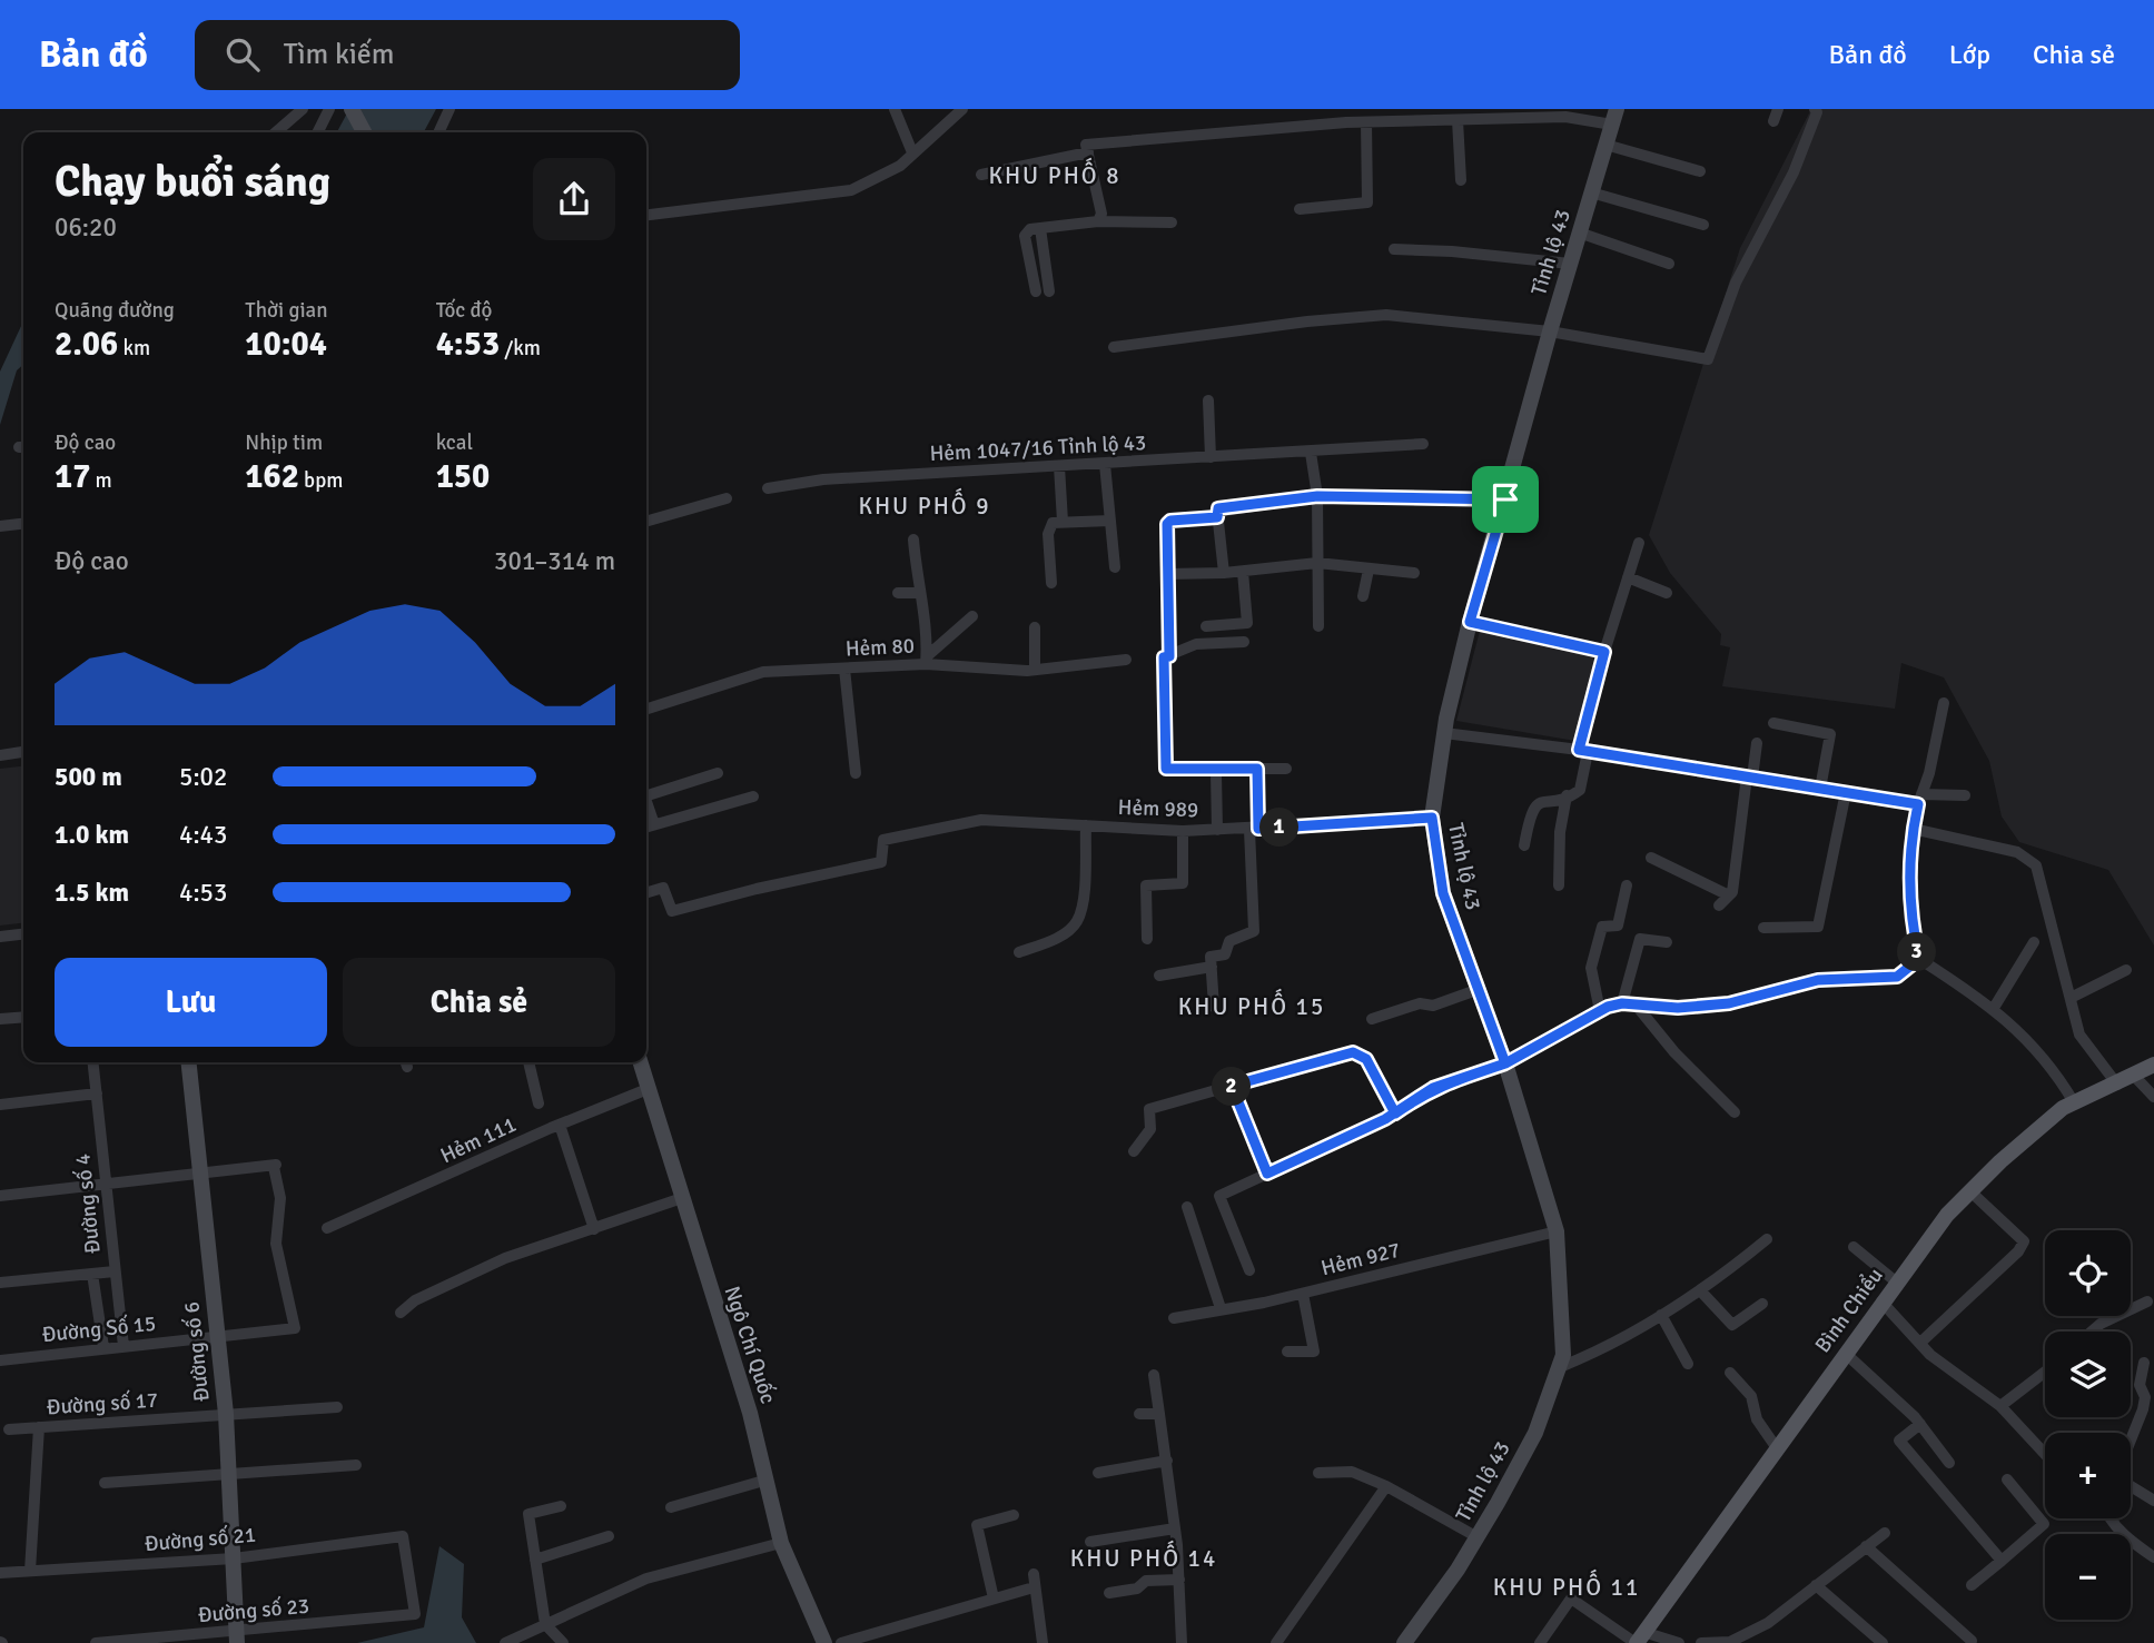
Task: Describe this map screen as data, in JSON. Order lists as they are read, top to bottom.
{
  "streets": {
    "main road": [
      "Tỉnh lộ 43",
      "Bình Chiểu",
      "Ngô Chí Quốc",
      "Đường số 6"
    ],
    "street": [
      "Hẻm 1047/16 Tỉnh lộ 43",
      "Hẻm 80",
      "Hẻm 989",
      "Hẻm 111",
      "Đường số 4",
      "Hẻm 927",
      "Đường Số 15",
      "Đường số 17",
      "Đường số 21",
      "Đường số 23"
    ]
  },
  "crossings": [
    ["Tỉnh lộ 43", "Hẻm 989"],
    ["Tỉnh lộ 43", "Hẻm 927"],
    ["Hẻm 111", "Ngô Chí Quốc"],
    ["Đường số 4", "Đường Số 15"],
    ["Đường Số 15", "Đường số 6"],
    ["Đường số 6", "Đường số 17"],
    ["Đường số 6", "Đường số 21"],
    ["Đường số 6", "Đường số 23"],
    ["Đường số 17", "Đường số 21"],
    ["Đường số 21", "Đường số 23"]
  ],
  "districts": [
    "KHU PHỐ 8",
    "KHU PHỐ 9",
    "KHU PHỐ 15",
    "KHU PHỐ 14",
    "KHU PHỐ 11"
  ],
  "page": {
    "header": "Bản đồ",
    "search": "Tìm kiếm",
    "nav": ["Bản đồ", "Lớp", "Chia sẻ"],
    "heading": ["Chạy buổi sáng", "06:20"],
    "stats": [
      ["Quãng đường", "2.06 km"],
      ["Thời gian", "10:04"],
      ["Tốc độ", "4:53 /km"],
      ["Độ cao", "17 m"],
      ["Nhịp tim", "162 bpm"],
      ["kcal", "150"]
    ],
    "chart": ["Độ cao", "301–314 m"],
    "list": [
      {
        "name": "500 m",
        "note": "5:02"
      },
      {
        "name": "1.0 km",
        "note": "4:43"
      },
      {
        "name": "1.5 km",
        "note": "4:53"
      }
    ],
    "pins": ["1", "3", "2"],
    "buttons": ["Lưu", "Chia sẻ"],
    "map_buttons": ["+", "−"]
  }
}
